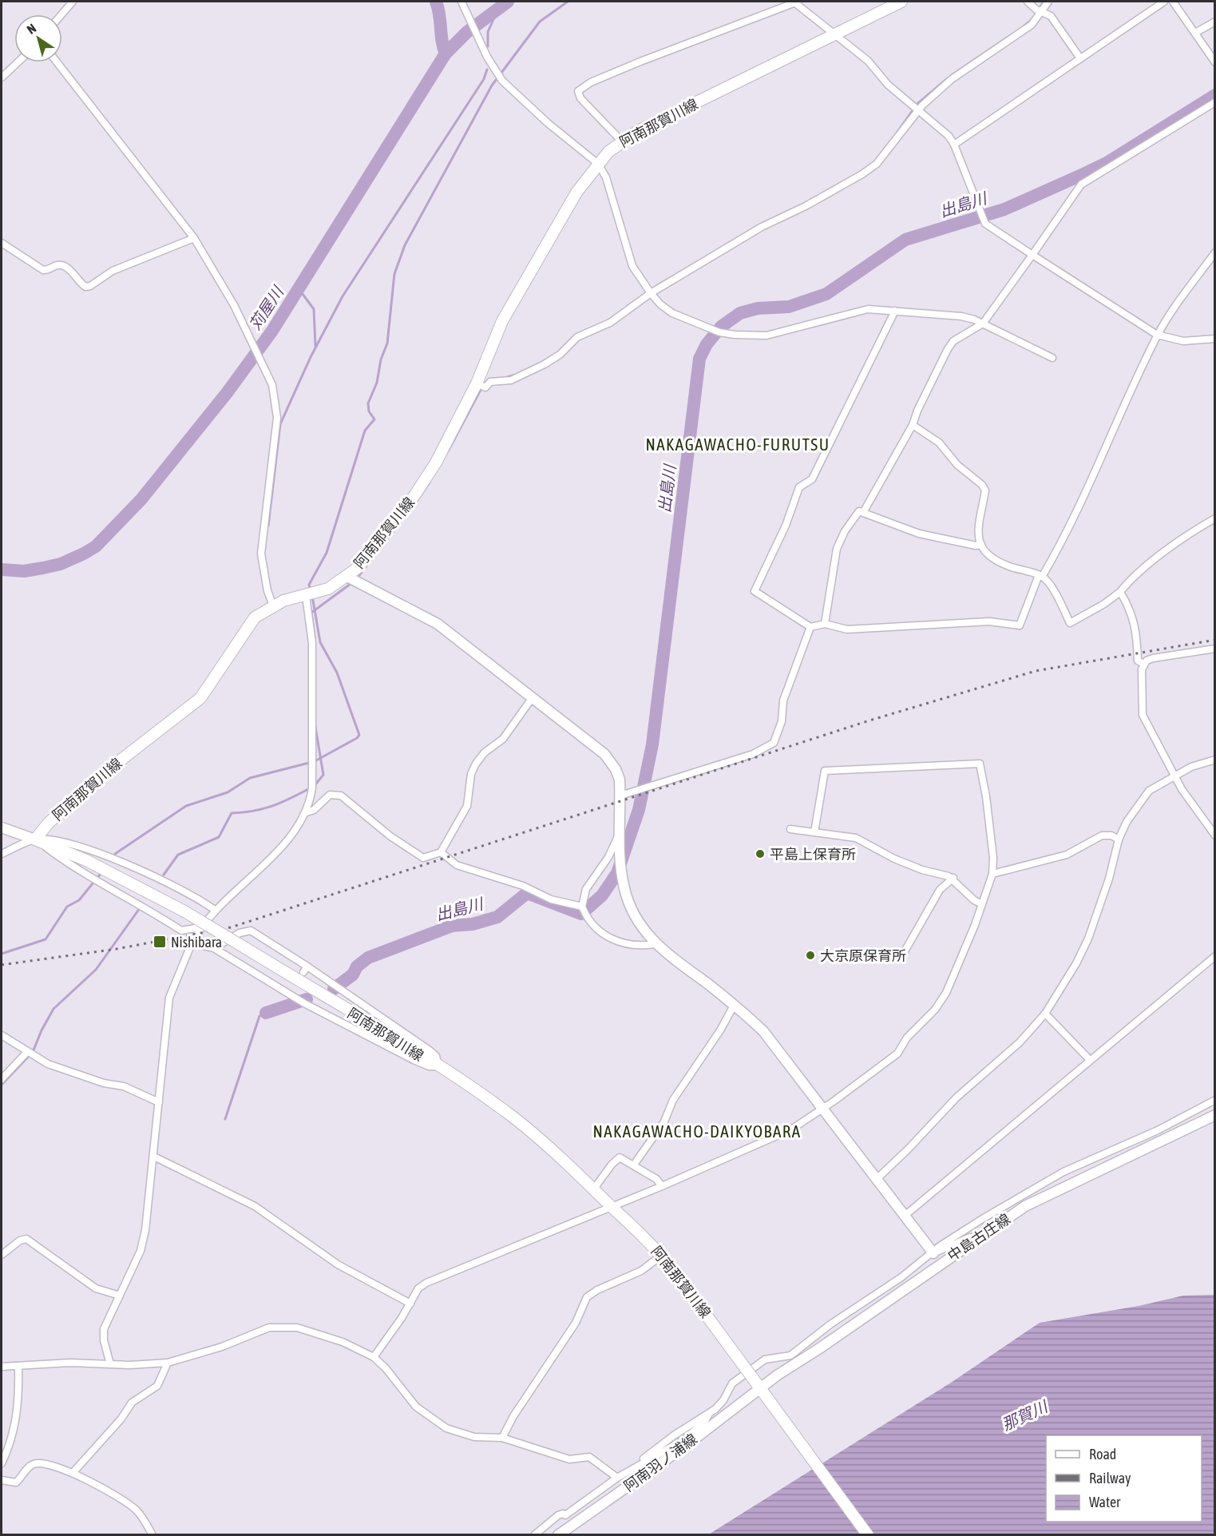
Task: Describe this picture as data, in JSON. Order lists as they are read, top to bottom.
{
  "streets": {
    "main road": ["阿南那賀川線"],
    "street": ["中島古庄線", "阿南羽ノ浦線"]
  },
  "crossings": [
    ["阿南那賀川線", "中島古庄線"],
    ["阿南那賀川線", "阿南羽ノ浦線"],
    ["中島古庄線", "阿南羽ノ浦線"]
  ],
  "districts": ["NAKAGAWACHO-FURUTSU", "NAKAGAWACHO-DAIKYOBARA"],
  "water": ["出島川", "苅屋川", "那賀川"],
  "places": {
    "other": ["平島上保育所", "大京原保育所"],
    "transit": ["Nishibara"]
  },
  "legend": ["Road", "Railway", "Water"],
  "north": "top left"
}
